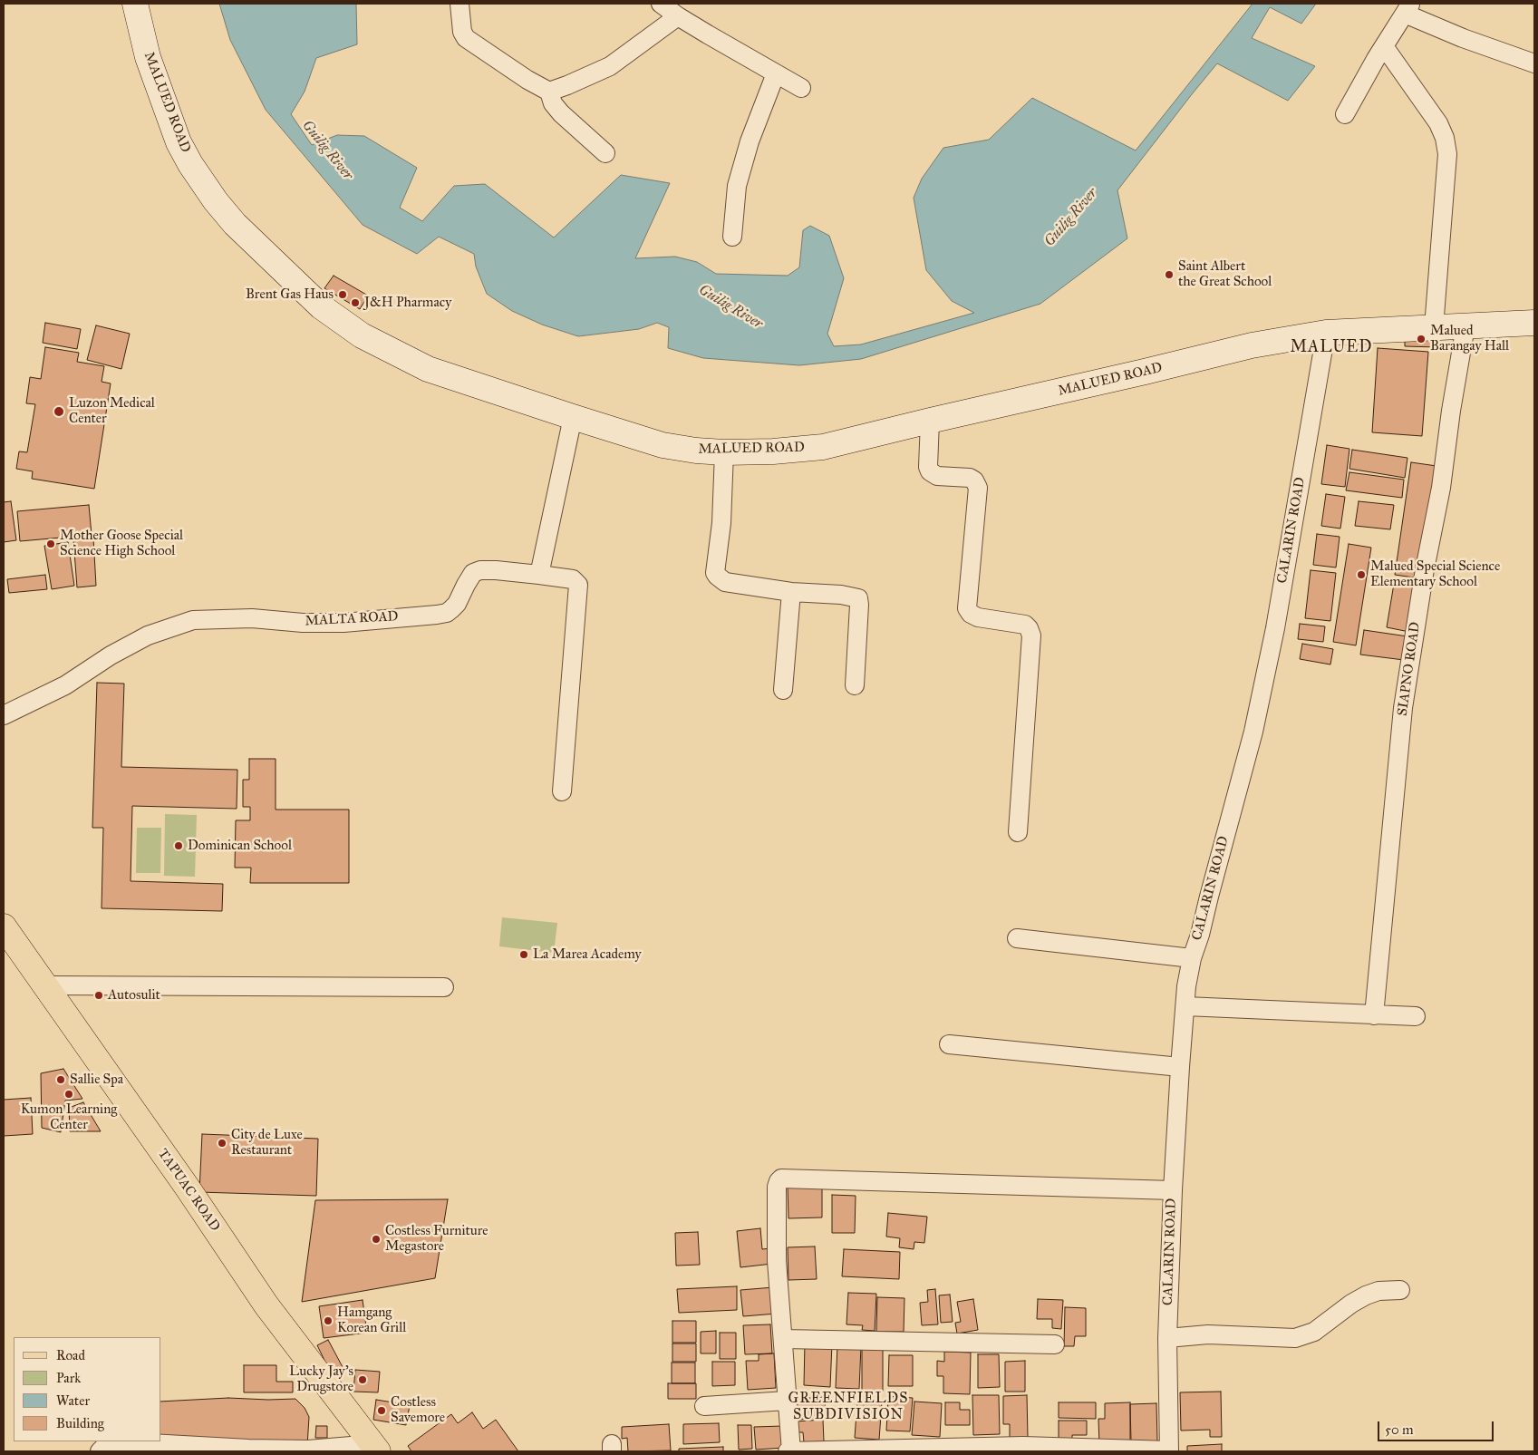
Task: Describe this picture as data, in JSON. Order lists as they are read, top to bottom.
{
  "streets": {
    "main road": ["TAPUAC ROAD"],
    "street": [
      "MALUED ROAD",
      "CALARIN ROAD",
      "MALTA ROAD",
      "SIAPNO ROAD"
    ]
  },
  "crossings": [
    ["MALUED ROAD", "CALARIN ROAD"],
    ["MALUED ROAD", "SIAPNO ROAD"]
  ],
  "districts": ["MALUED", "GREENFIELDS SUBDIVISION"],
  "water": ["Guilig River"],
  "places": [
    "Saint Albert the Great School",
    "Brent Gas Haus",
    "J&H Pharmacy",
    "Malued Barangay Hall",
    "Luzon Medical Center",
    "Mother Goose Special Science High School",
    "Malued Special Science Elementary School",
    "Dominican School",
    "La Marea Academy",
    "Autosulit",
    "Sallie Spa",
    "Kumon Learning Center",
    "City de Luxe Restaurant",
    "Costless Furniture Megastore",
    "Hamgang Korean Grill",
    "Lucky Jay's Drugstore",
    "Costless Savemore"
  ],
  "legend": [
    "Road",
    "Park",
    "Water",
    "Building"
  ],
  "scale_bar": "50 m"
}
